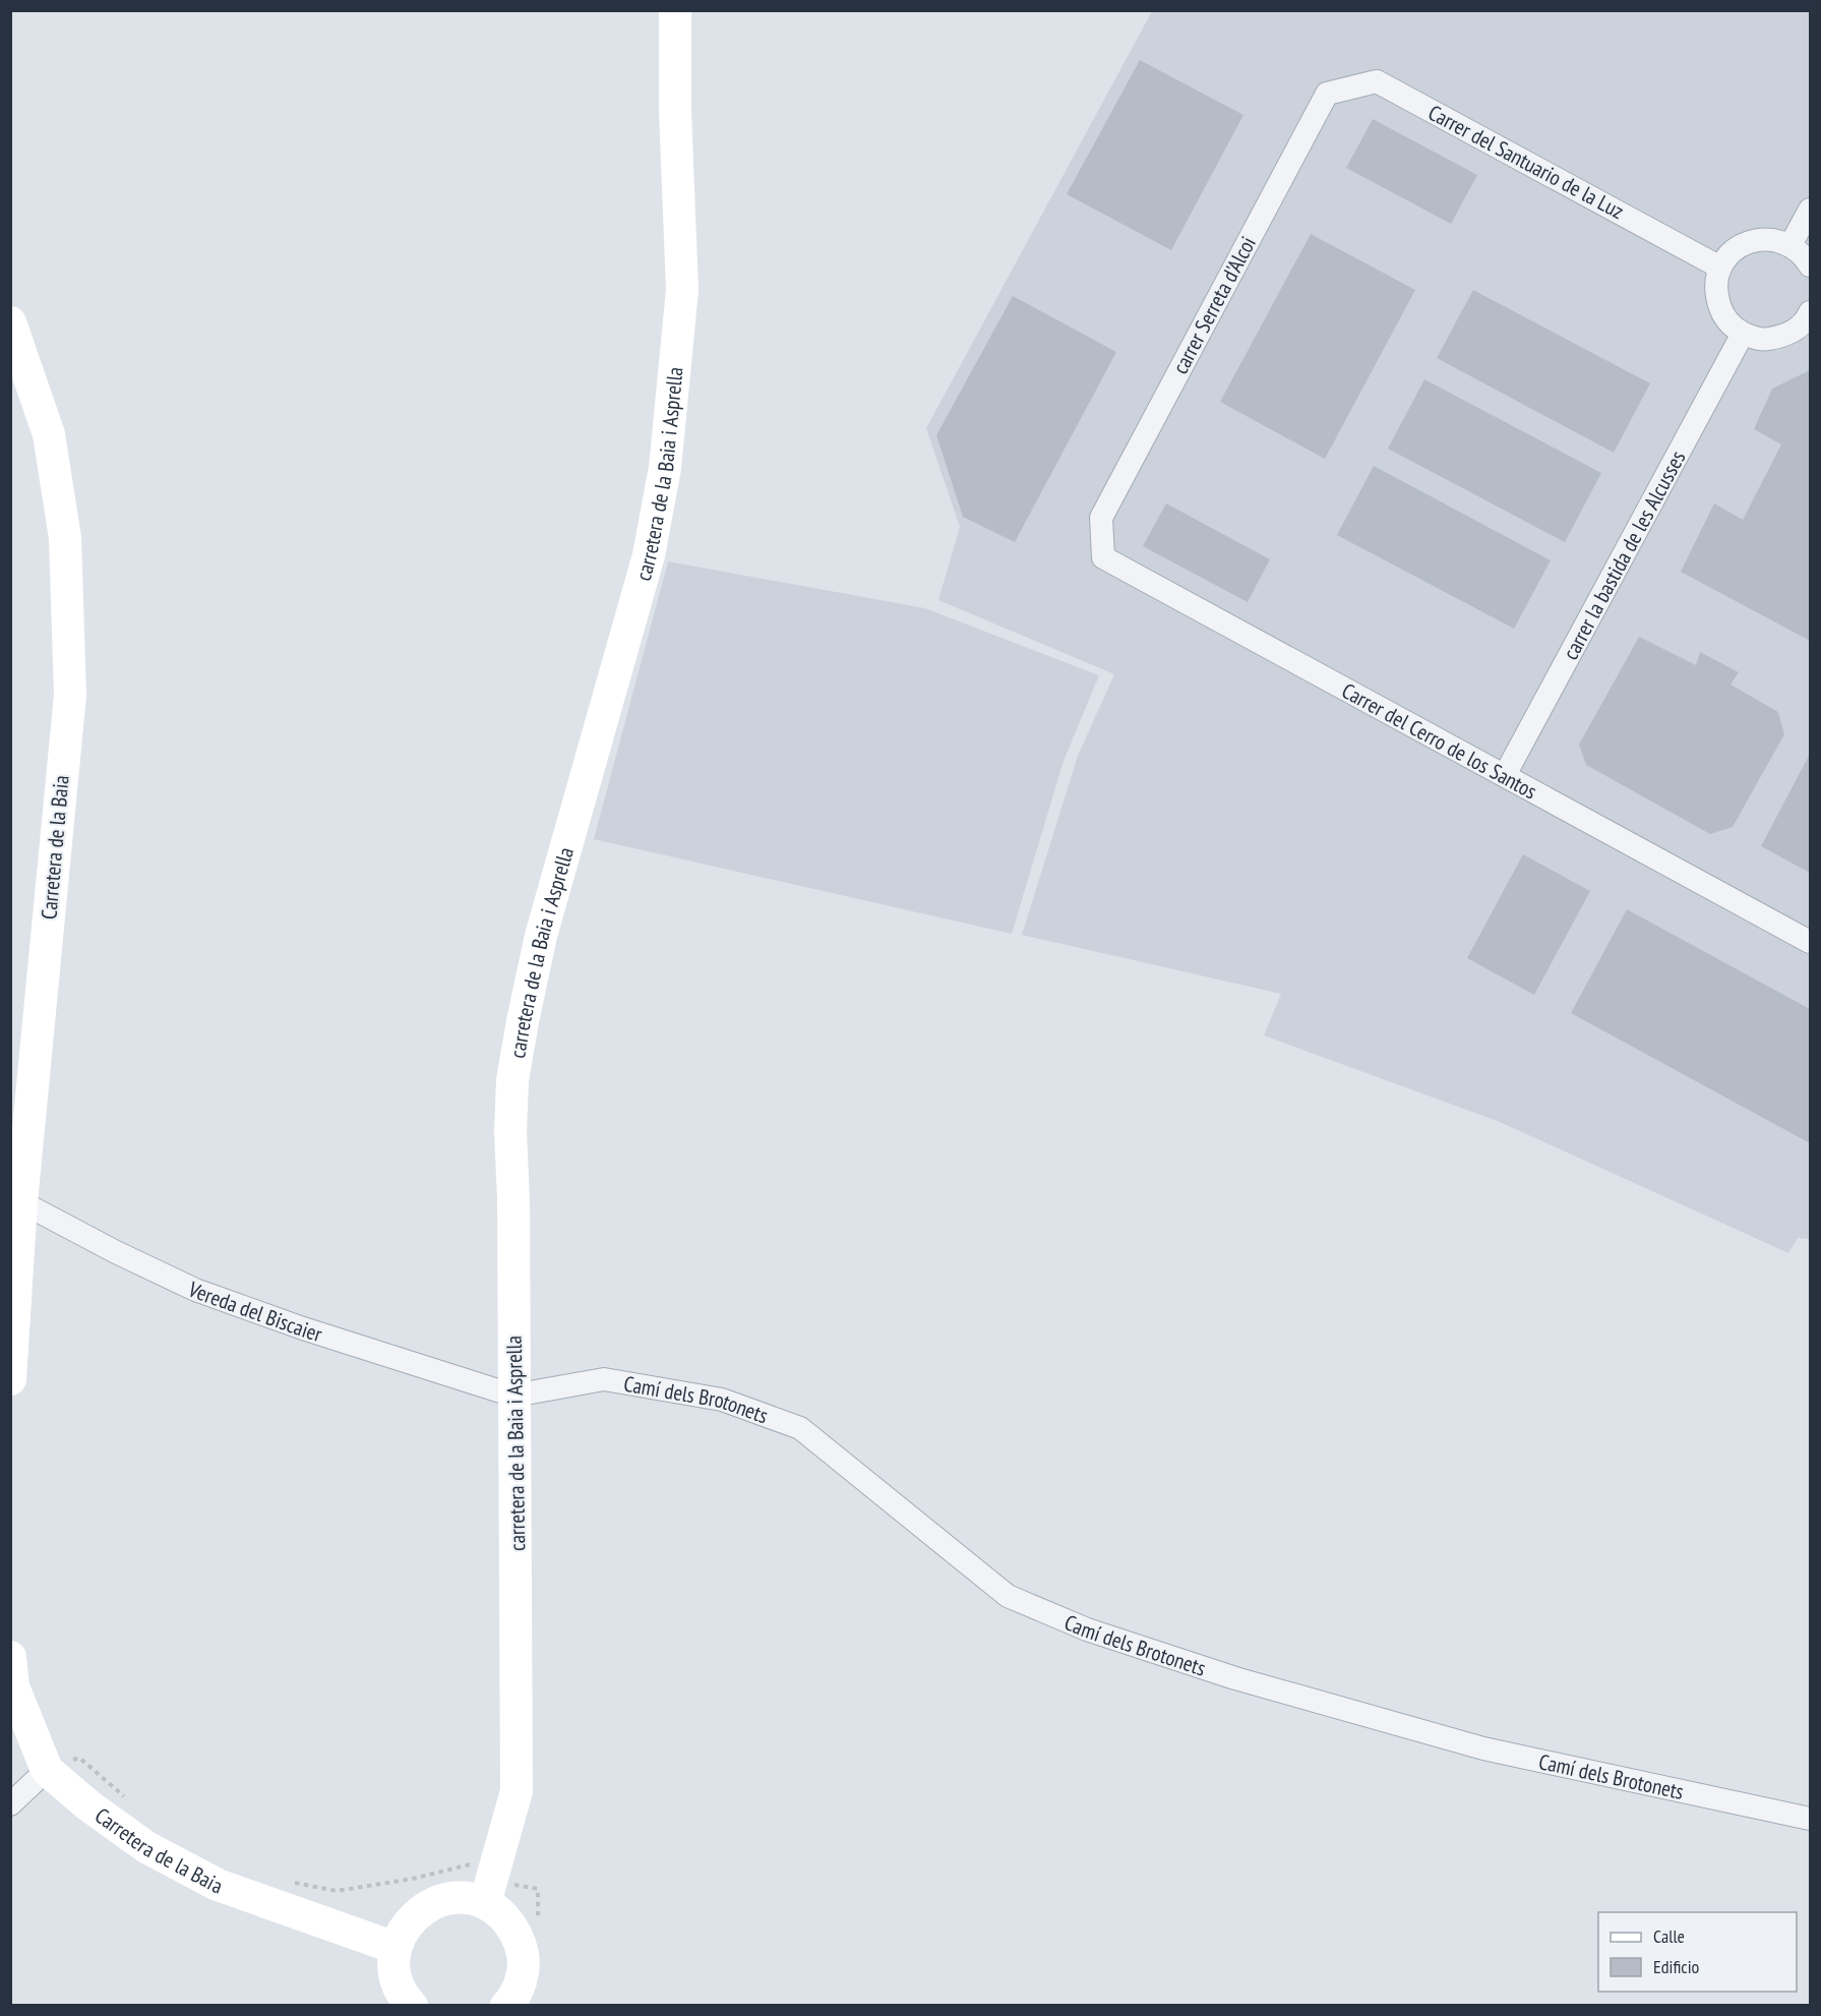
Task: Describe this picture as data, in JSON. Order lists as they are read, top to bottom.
{
  "streets": {
    "main road": ["carretera de la Baia i Asprella", "Carretera de la Baia"],
    "street": [
      "Carrer del Santuario de la Luz",
      "carrer Serreta d'Alcoi",
      "carrer la bastida de les Alcusses",
      "Carrer del Cerro de los Santos",
      "Vereda del Biscaier",
      "Camí dels Brotonets"
    ]
  },
  "crossings": [
    ["Carrer del Santuario de la Luz", "carrer Serreta d'Alcoi"],
    ["carrer Serreta d'Alcoi", "Carrer del Cerro de los Santos"],
    ["carretera de la Baia i Asprella", "Vereda del Biscaier"],
    ["carretera de la Baia i Asprella", "Camí dels Brotonets"],
    ["carrer la bastida de les Alcusses", "Carrer del Cerro de los Santos"],
    ["Carretera de la Baia", "Vereda del Biscaier"],
    ["Vereda del Biscaier", "Camí dels Brotonets"]
  ],
  "legend": ["Calle", "Edificio"]
}
